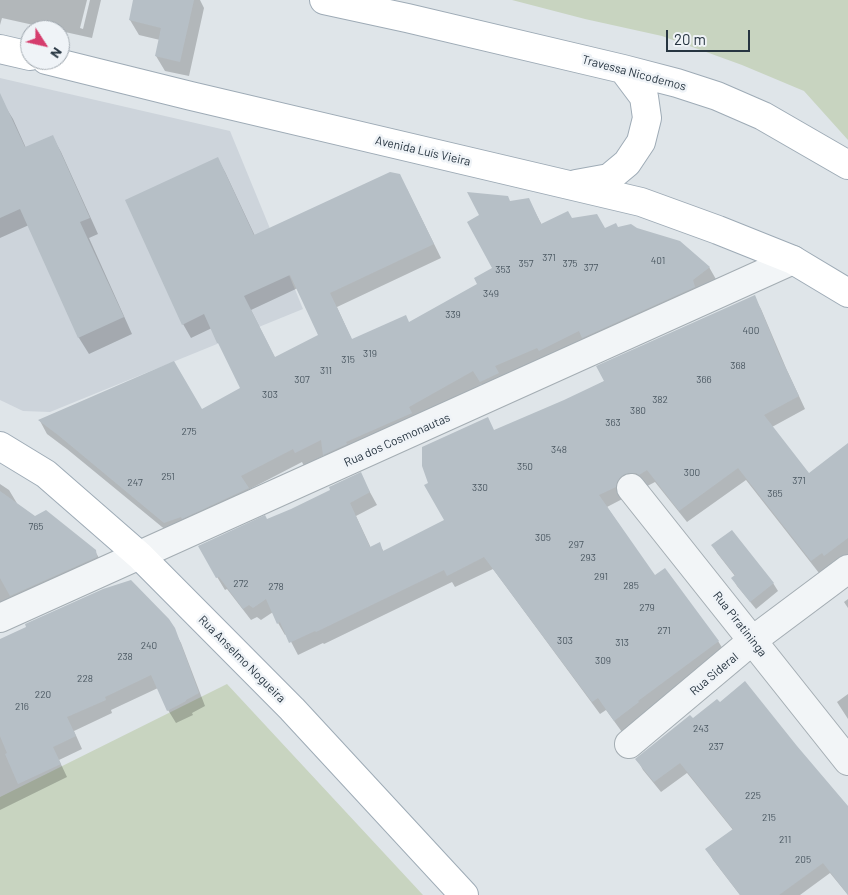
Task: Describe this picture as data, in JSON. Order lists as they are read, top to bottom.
{
  "streets": {
    "main road": ["Travessa Nicodemos", "Avenida Luís Vieira", "Rua Anselmo Nogueira"],
    "street": ["Rua dos Cosmonautas", "Rua Piratininga", "Rua Sideral"]
  },
  "crossings": [
    ["Avenida Luís Vieira", "Rua dos Cosmonautas"],
    ["Rua dos Cosmonautas", "Rua Anselmo Nogueira"],
    ["Rua Piratininga", "Rua Sideral"]
  ],
  "house_numbers": [
    "371",
    "401",
    "357",
    "375",
    "377",
    "353",
    "349",
    "339",
    "400",
    "319",
    "315",
    "368",
    "311",
    "307",
    "366",
    "303",
    "382",
    "380",
    "363",
    "275",
    "348",
    "350",
    "300",
    "251",
    "371",
    "247",
    "330",
    "365",
    "765",
    "305",
    "297",
    "293",
    "291",
    "272",
    "285",
    "278",
    "279",
    "271",
    "303",
    "313",
    "240",
    "238",
    "309",
    "228",
    "220",
    "216",
    "243",
    "237",
    "225",
    "215",
    "211",
    "205"
  ],
  "scale_bar": "20 m",
  "north": "bottom right"
}
